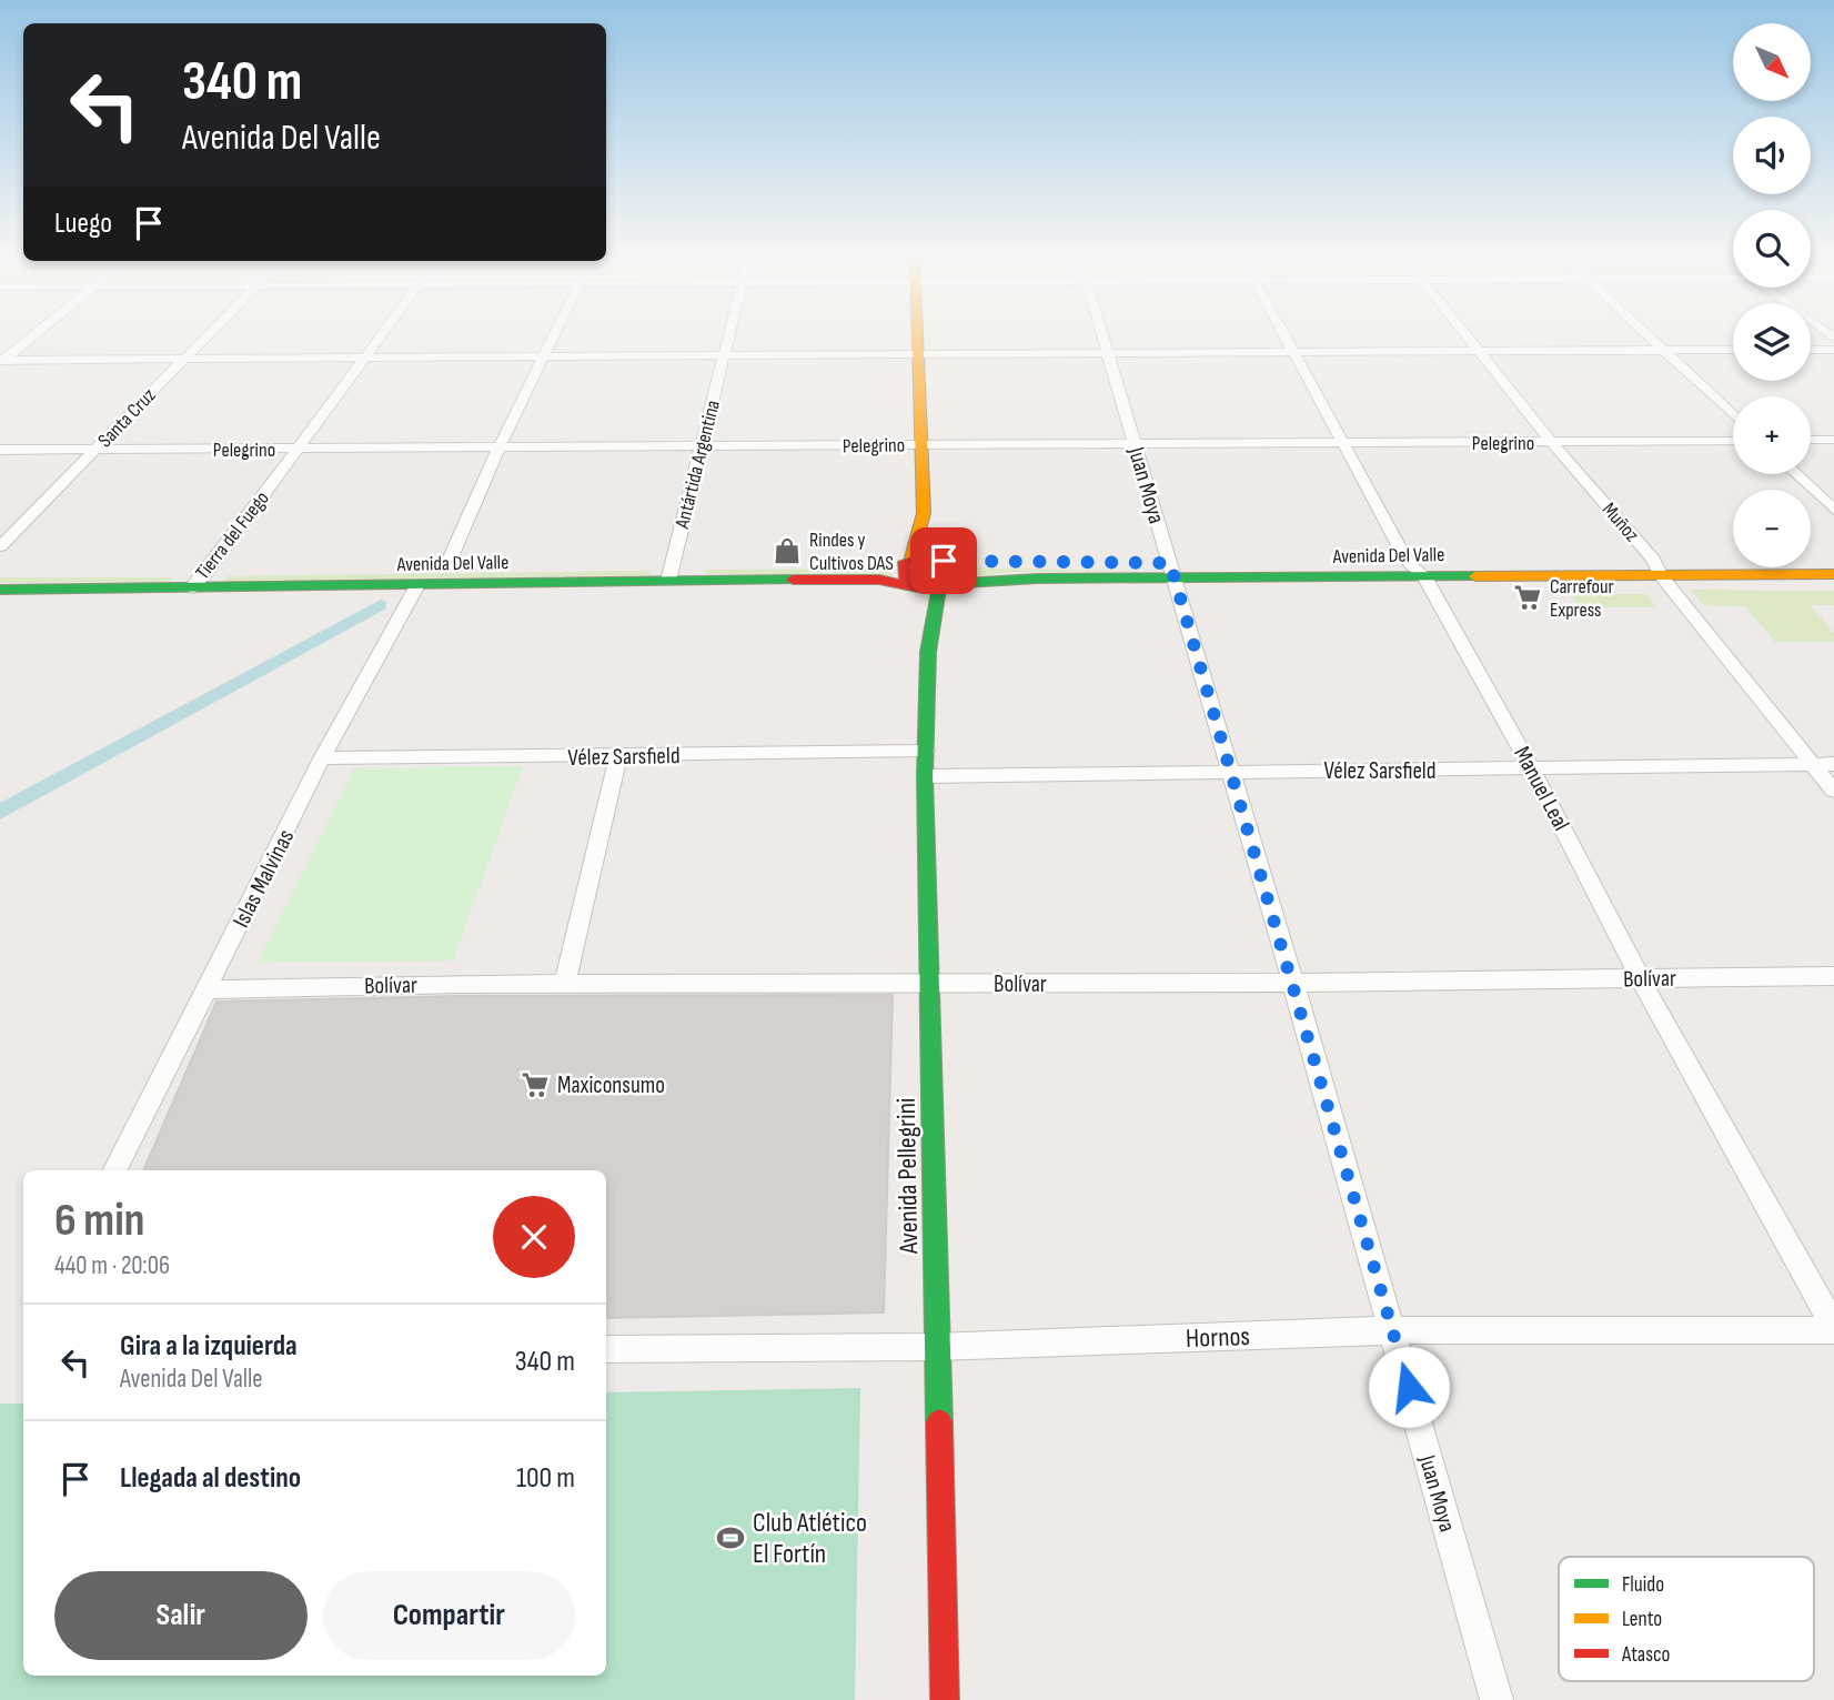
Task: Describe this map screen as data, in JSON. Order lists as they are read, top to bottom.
{
  "streets": {
    "main road": ["Avenida Del Valle", "Avenida Pellegrini"],
    "street": [
      "Santa Cruz",
      "Pelegrino",
      "Antártida Argentina",
      "Juan Moya",
      "Muñoz",
      "Tierra del Fuego",
      "Vélez Sarsfield",
      "Manuel Leal",
      "Islas Malvinas",
      "Bolívar",
      "Hornos"
    ]
  },
  "crossings": [
    ["Santa Cruz", "Pelegrino"],
    ["Pelegrino", "Antártida Argentina"],
    ["Pelegrino", "Juan Moya"],
    ["Pelegrino", "Muñoz"],
    ["Pelegrino", "Tierra del Fuego"],
    ["Pelegrino", "Manuel Leal"],
    ["Antártida Argentina", "Avenida Del Valle"],
    ["Juan Moya", "Avenida Del Valle"],
    ["Juan Moya", "Vélez Sarsfield"],
    ["Juan Moya", "Bolívar"],
    ["Juan Moya", "Hornos"],
    ["Muñoz", "Avenida Del Valle"],
    ["Muñoz", "Vélez Sarsfield"],
    ["Tierra del Fuego", "Avenida Del Valle"],
    ["Avenida Del Valle", "Manuel Leal"],
    ["Avenida Del Valle", "Islas Malvinas"],
    ["Avenida Del Valle", "Avenida Pellegrini"],
    ["Vélez Sarsfield", "Manuel Leal"],
    ["Vélez Sarsfield", "Islas Malvinas"],
    ["Vélez Sarsfield", "Avenida Pellegrini"],
    ["Manuel Leal", "Bolívar"],
    ["Manuel Leal", "Hornos"],
    ["Islas Malvinas", "Bolívar"],
    ["Bolívar", "Avenida Pellegrini"],
    ["Avenida Pellegrini", "Hornos"]
  ],
  "places": {
    "shop": ["Rindes y Cultivos DAS"],
    "supermarket": ["Carrefour Express", "Maxiconsumo"],
    "sports": ["Club Atlético El Fortín"]
  },
  "legend": ["Fluido", "Lento", "Atasco"],
  "north": "bottom right",
  "page": {
    "map_buttons": ["+", "−"],
    "turn": ["340 m", "Avenida Del Valle"],
    "then": "Luego",
    "heading": ["6 min", "440 m · 20:06"],
    "list": [
      {
        "name": "Gira a la izquierda",
        "note": "Avenida Del Valle",
        "value": "340 m"
      },
      {
        "name": "Llegada al destino",
        "value": "100 m"
      }
    ],
    "buttons": ["Salir", "Compartir"]
  }
}
